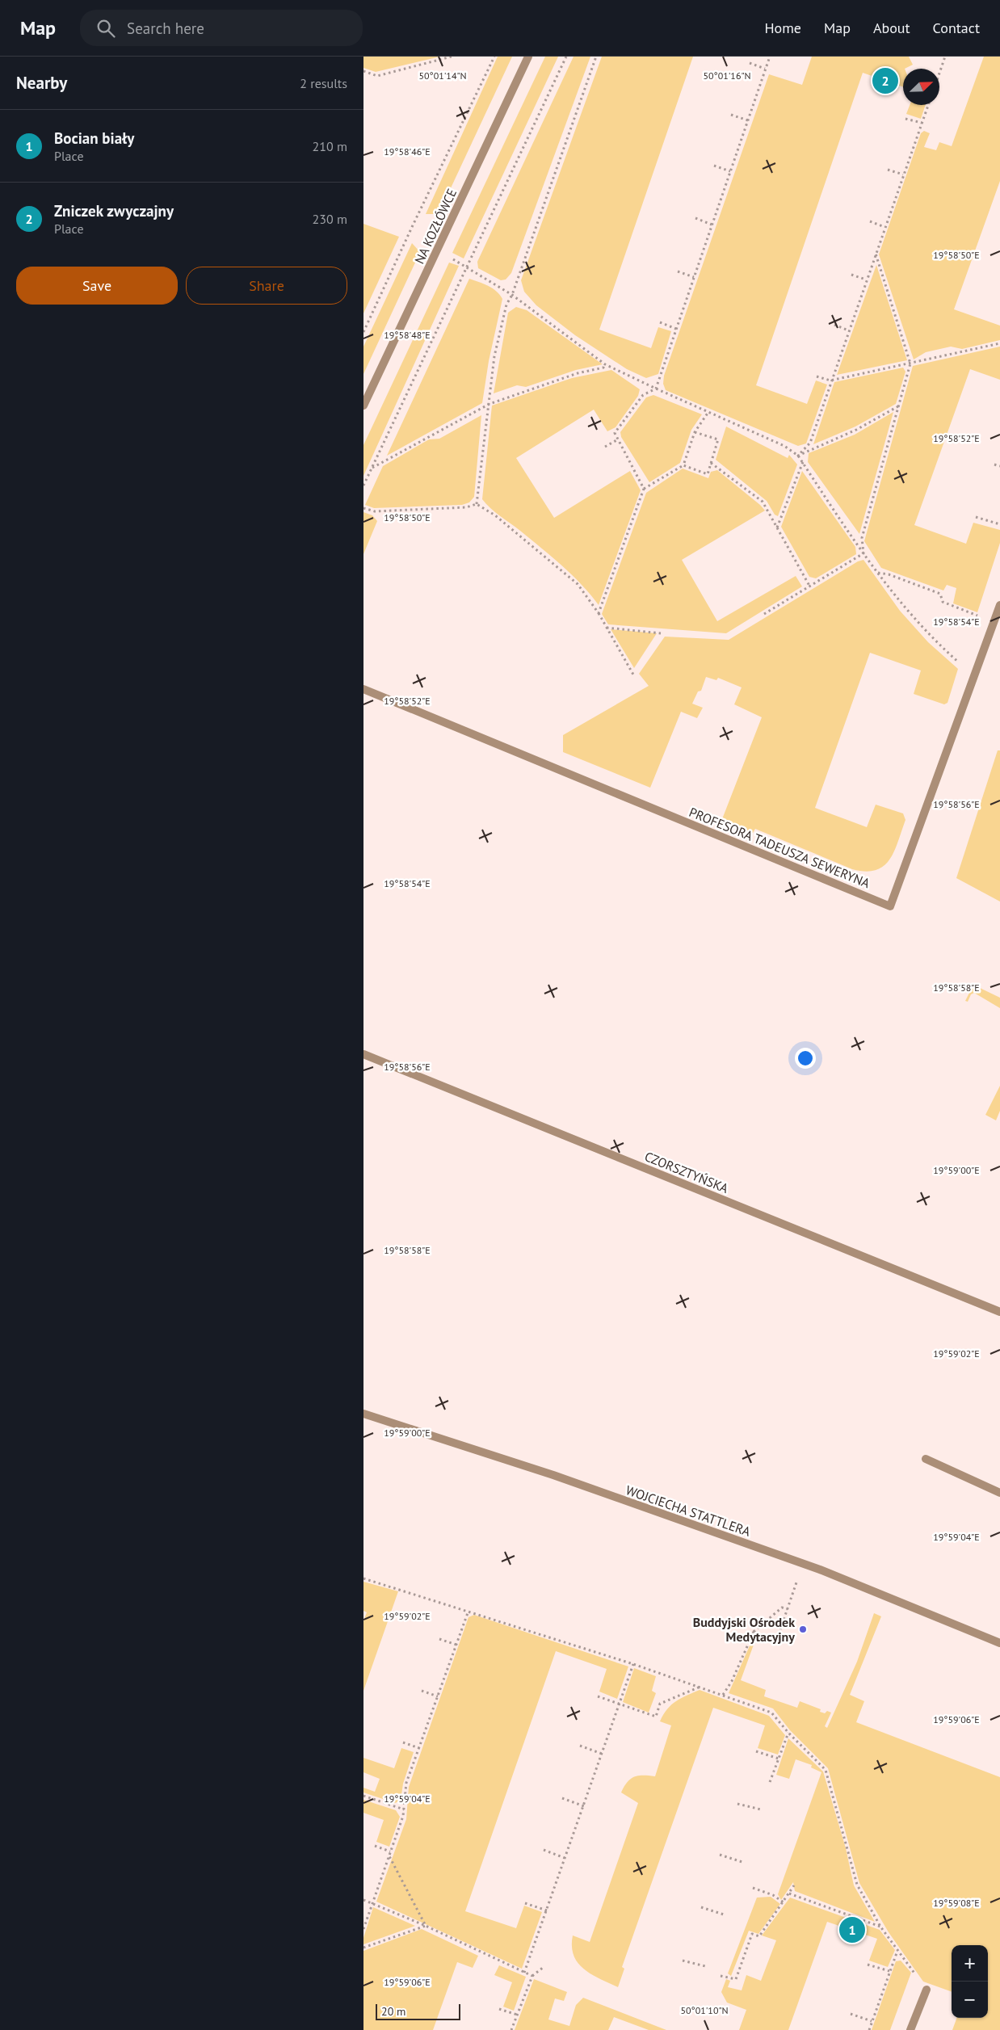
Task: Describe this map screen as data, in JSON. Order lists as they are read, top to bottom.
{
  "streets": {
    "street": [
      "NA KOZŁÓWCE",
      "PROFESORA TADEUSZA SEWERYNA",
      "CZORSZTYŃSKA",
      "WOJCIECHA STATTLERA"
    ]
  },
  "places": ["Buddyjski Ośrodek Medytacyjny"],
  "scale_bar": "20 m",
  "north": "top right",
  "page": {
    "header": "Map",
    "search": "Search here",
    "nav": [
      "Home",
      "Map",
      "About",
      "Contact"
    ],
    "heading": ["Nearby", "2 results"],
    "pins": ["2", "1"],
    "list": [
      {
        "mark": "1",
        "name": "Bocian biały",
        "note": "Place",
        "value": "210 m"
      },
      {
        "mark": "2",
        "name": "Zniczek zwyczajny",
        "note": "Place",
        "value": "230 m"
      }
    ],
    "buttons": ["Save", "Share"],
    "map_buttons": ["+", "−"],
    "scale": "20 m"
  },
  "coordinates": [
    "50°01'14\"N",
    "50°01'16\"N",
    "19°58'46\"E",
    "19°58'50\"E",
    "19°58'48\"E",
    "19°58'52\"E",
    "19°58'54\"E",
    "19°58'56\"E",
    "19°58'58\"E",
    "19°59'00\"E",
    "19°59'02\"E",
    "19°59'04\"E",
    "19°59'06\"E",
    "19°59'08\"E",
    "50°01'10\"N"
  ]
}
